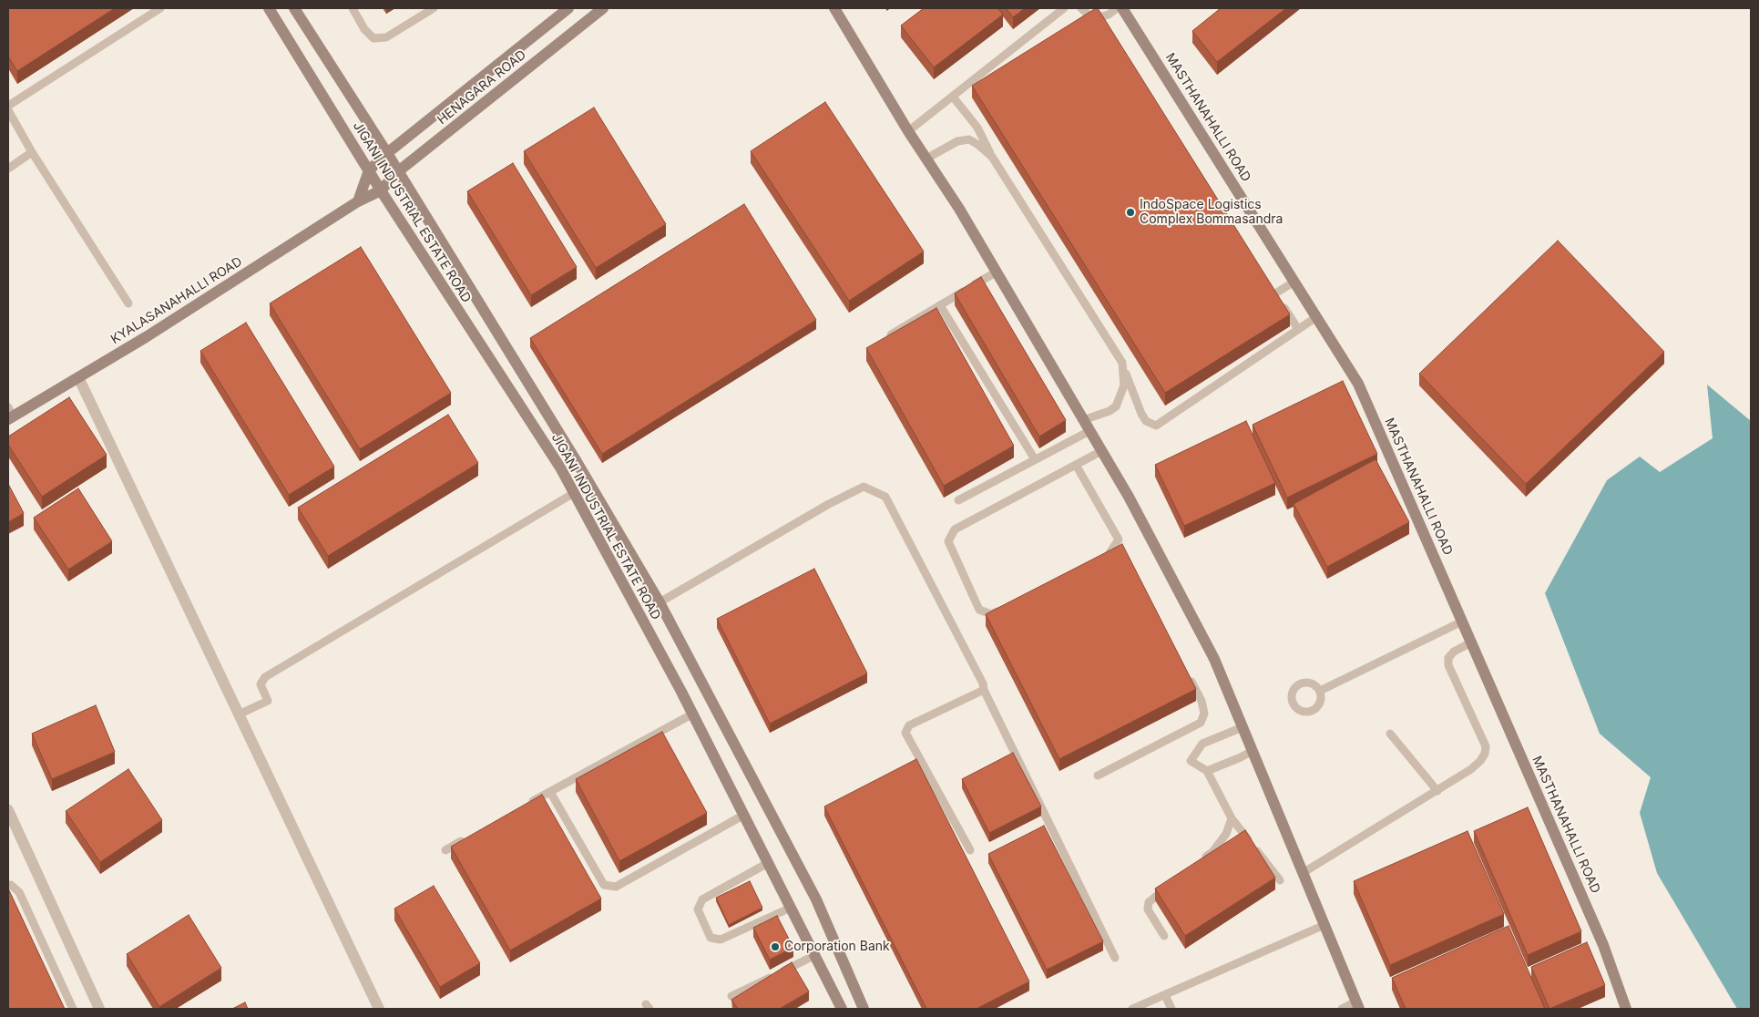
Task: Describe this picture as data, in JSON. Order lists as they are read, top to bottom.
{
  "streets": {
    "street": [
      "HENAGARA ROAD",
      "MASTHANAHALLI ROAD",
      "JIGANI INDUSTRIAL ESTATE ROAD",
      "KYALASANAHALLI ROAD"
    ]
  },
  "crossings": [
    ["HENAGARA ROAD", "JIGANI INDUSTRIAL ESTATE ROAD"],
    ["HENAGARA ROAD", "KYALASANAHALLI ROAD"],
    ["JIGANI INDUSTRIAL ESTATE ROAD", "KYALASANAHALLI ROAD"]
  ],
  "places": ["IndoSpace Logistics Complex Bommasandra", "Corporation Bank"]
}
